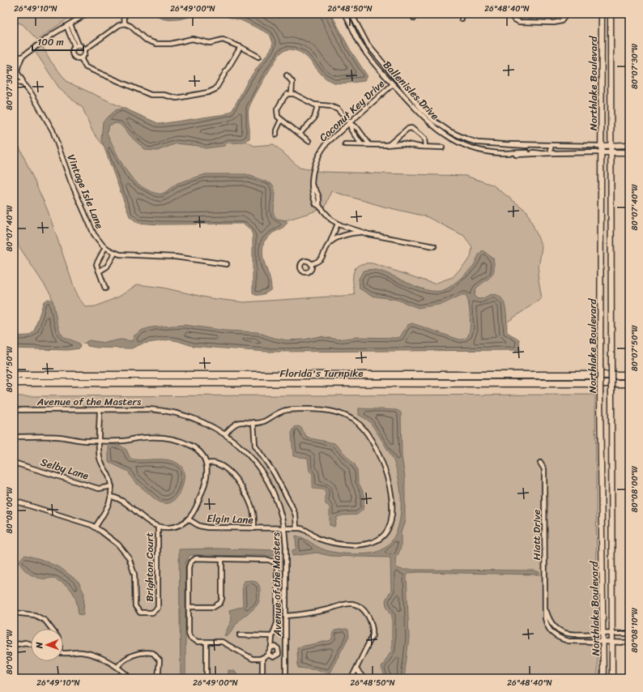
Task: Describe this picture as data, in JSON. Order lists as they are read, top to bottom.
{
  "streets": {
    "highway": ["Florida's Turnpike"],
    "main road": ["Northlake Boulevard"],
    "street": [
      "Ballenisles Drive",
      "Coconut Key Drive",
      "Vintage Isle Lane",
      "Avenue of the Masters",
      "Selby Lane",
      "Elgin Lane",
      "Hiatt Drive",
      "Brighton Court"
    ]
  },
  "crossings": [
    ["Northlake Boulevard", "Hiatt Drive"],
    ["Ballenisles Drive", "Coconut Key Drive"],
    ["Avenue of the Masters", "Elgin Lane"],
    ["Selby Lane", "Elgin Lane"],
    ["Selby Lane", "Brighton Court"],
    ["Elgin Lane", "Brighton Court"]
  ],
  "scale_bar": "100 m",
  "north": "left",
  "coordinates": [
    "26°49'10\"N",
    "26°49'00\"N",
    "26°48'50\"N",
    "26°48'40\"N",
    "80°07'30\"W",
    "80°07'40\"W",
    "80°07'50\"W",
    "80°08'00\"W",
    "80°08'10\"W"
  ]
}
